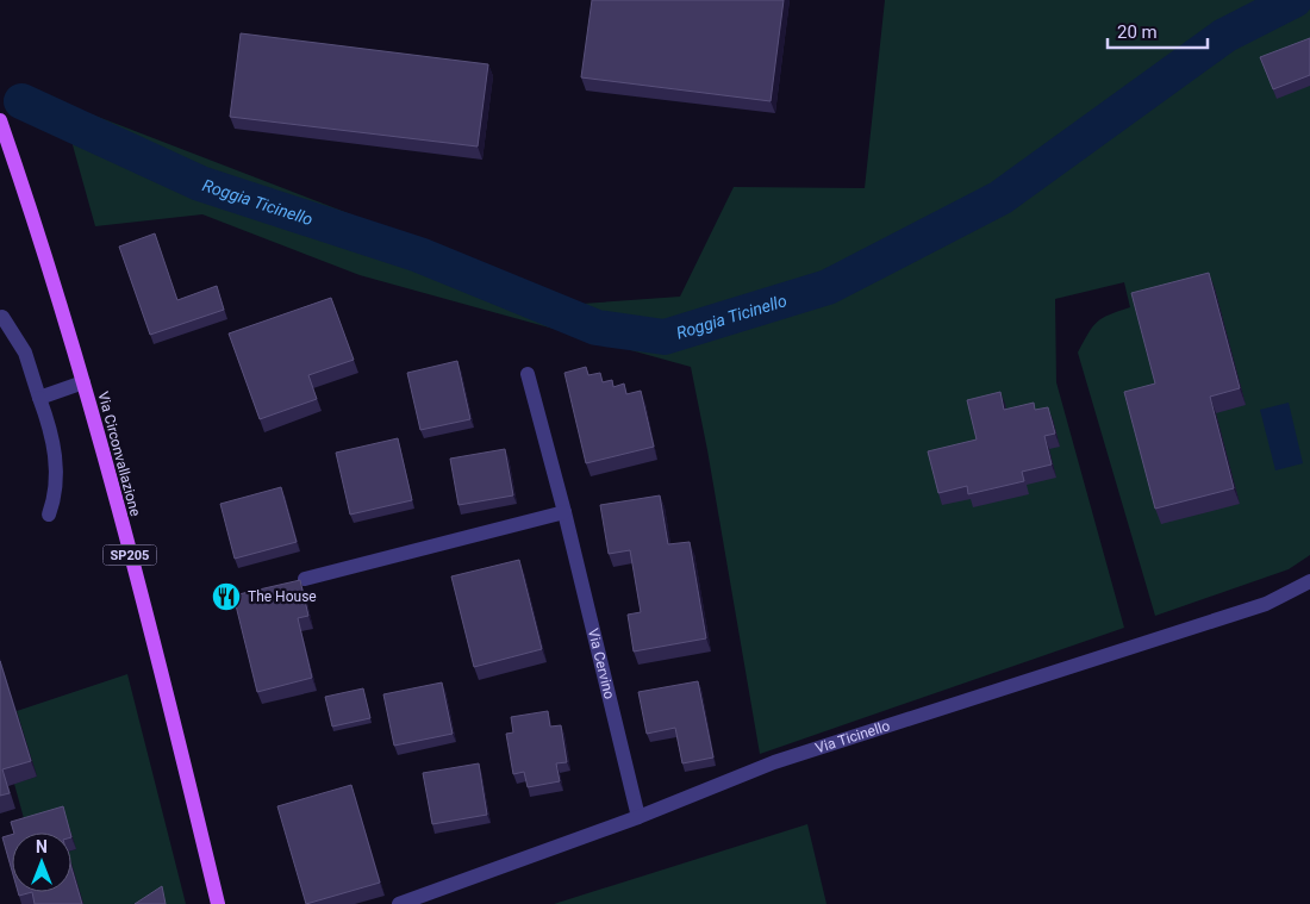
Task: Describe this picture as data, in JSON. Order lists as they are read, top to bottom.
{
  "streets": {
    "main road": ["Via Circonvallazione", "SP205"],
    "street": ["Via Cervino", "Via Ticinello"]
  },
  "crossings": [
    ["Via Cervino", "Via Ticinello"]
  ],
  "water": ["Roggia Ticinello"],
  "places": {
    "restaurant": ["The House"]
  },
  "scale_bar": "20 m",
  "north": "top"
}
